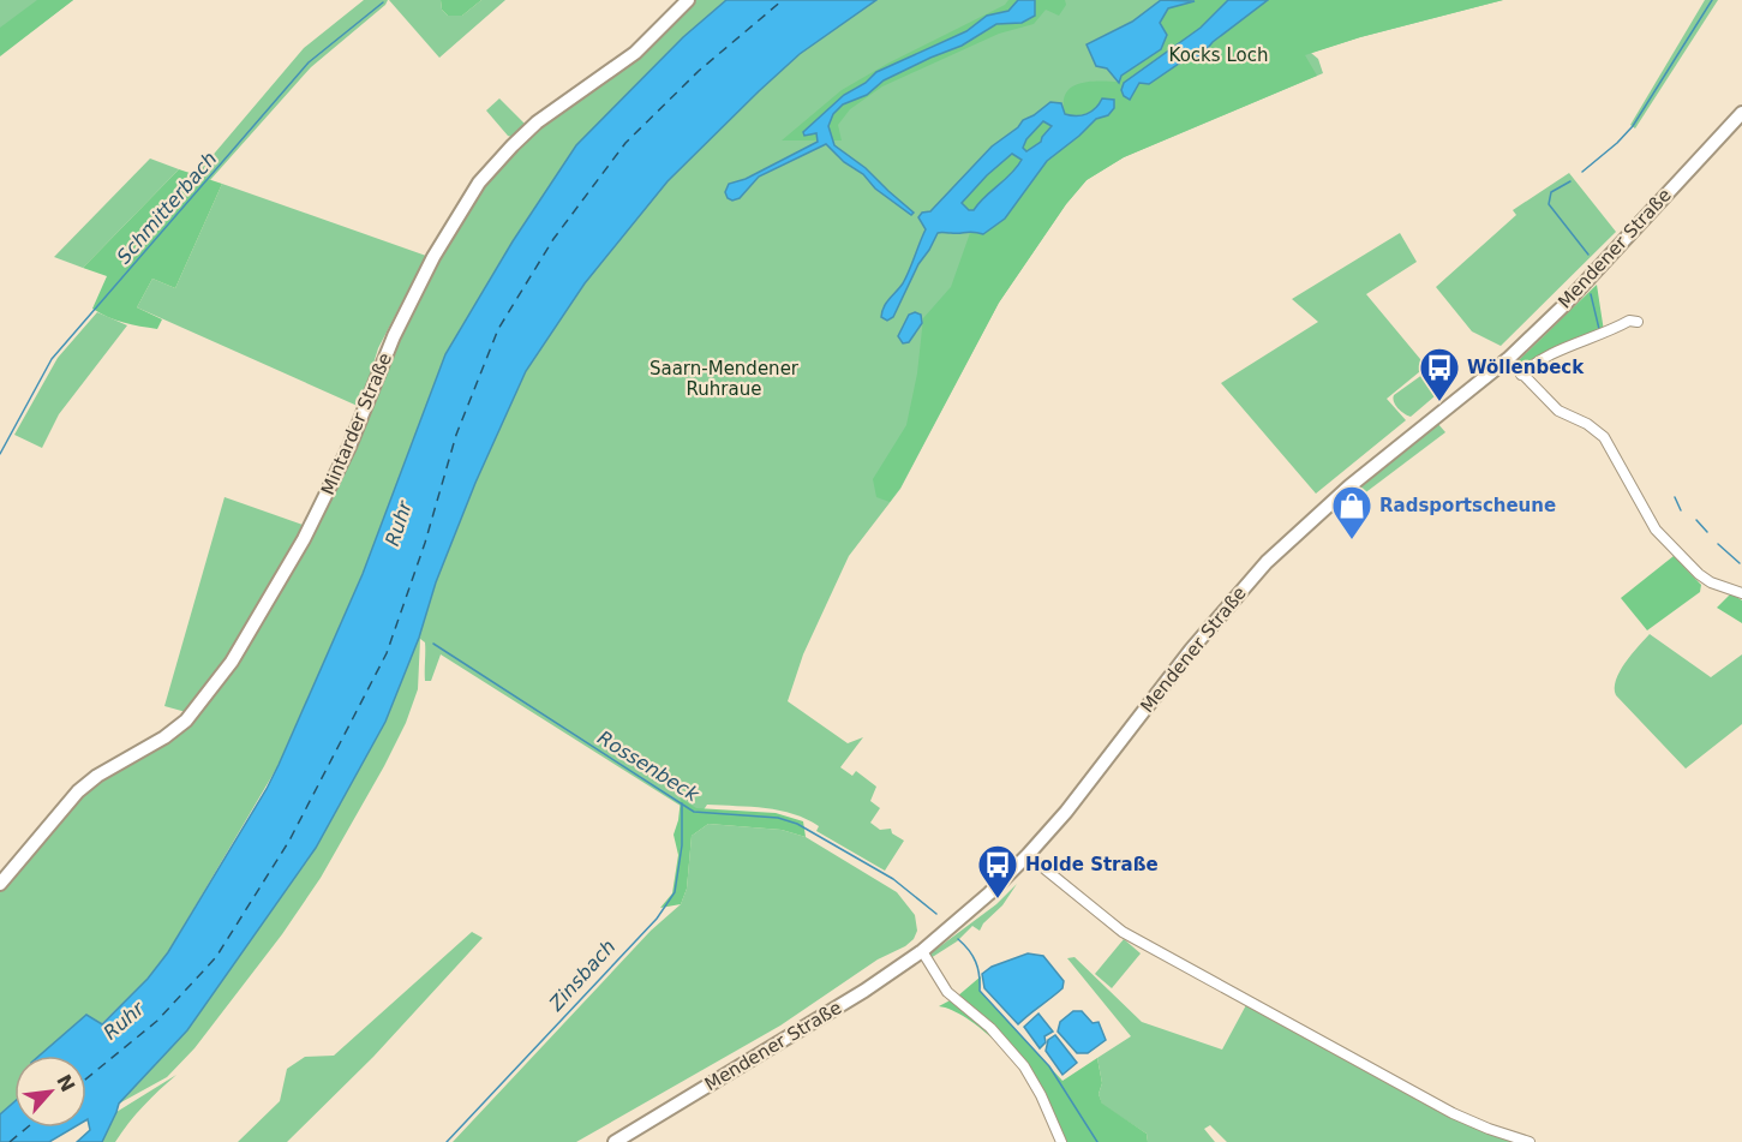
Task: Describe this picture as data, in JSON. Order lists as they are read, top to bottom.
{
  "streets": {
    "main road": ["Mendener Straße", "Mintarder Straße"]
  },
  "water": [
    "Schmitterbach",
    "Ruhr",
    "Rossenbeck",
    "Zinsbach"
  ],
  "parks": ["Kocks Loch", "Saarn-Mendener Ruhraue"],
  "places": {
    "bus stop": ["Wöllenbeck", "Holde Straße"],
    "shop": ["Radsportscheune"]
  },
  "north": "top right"
}
